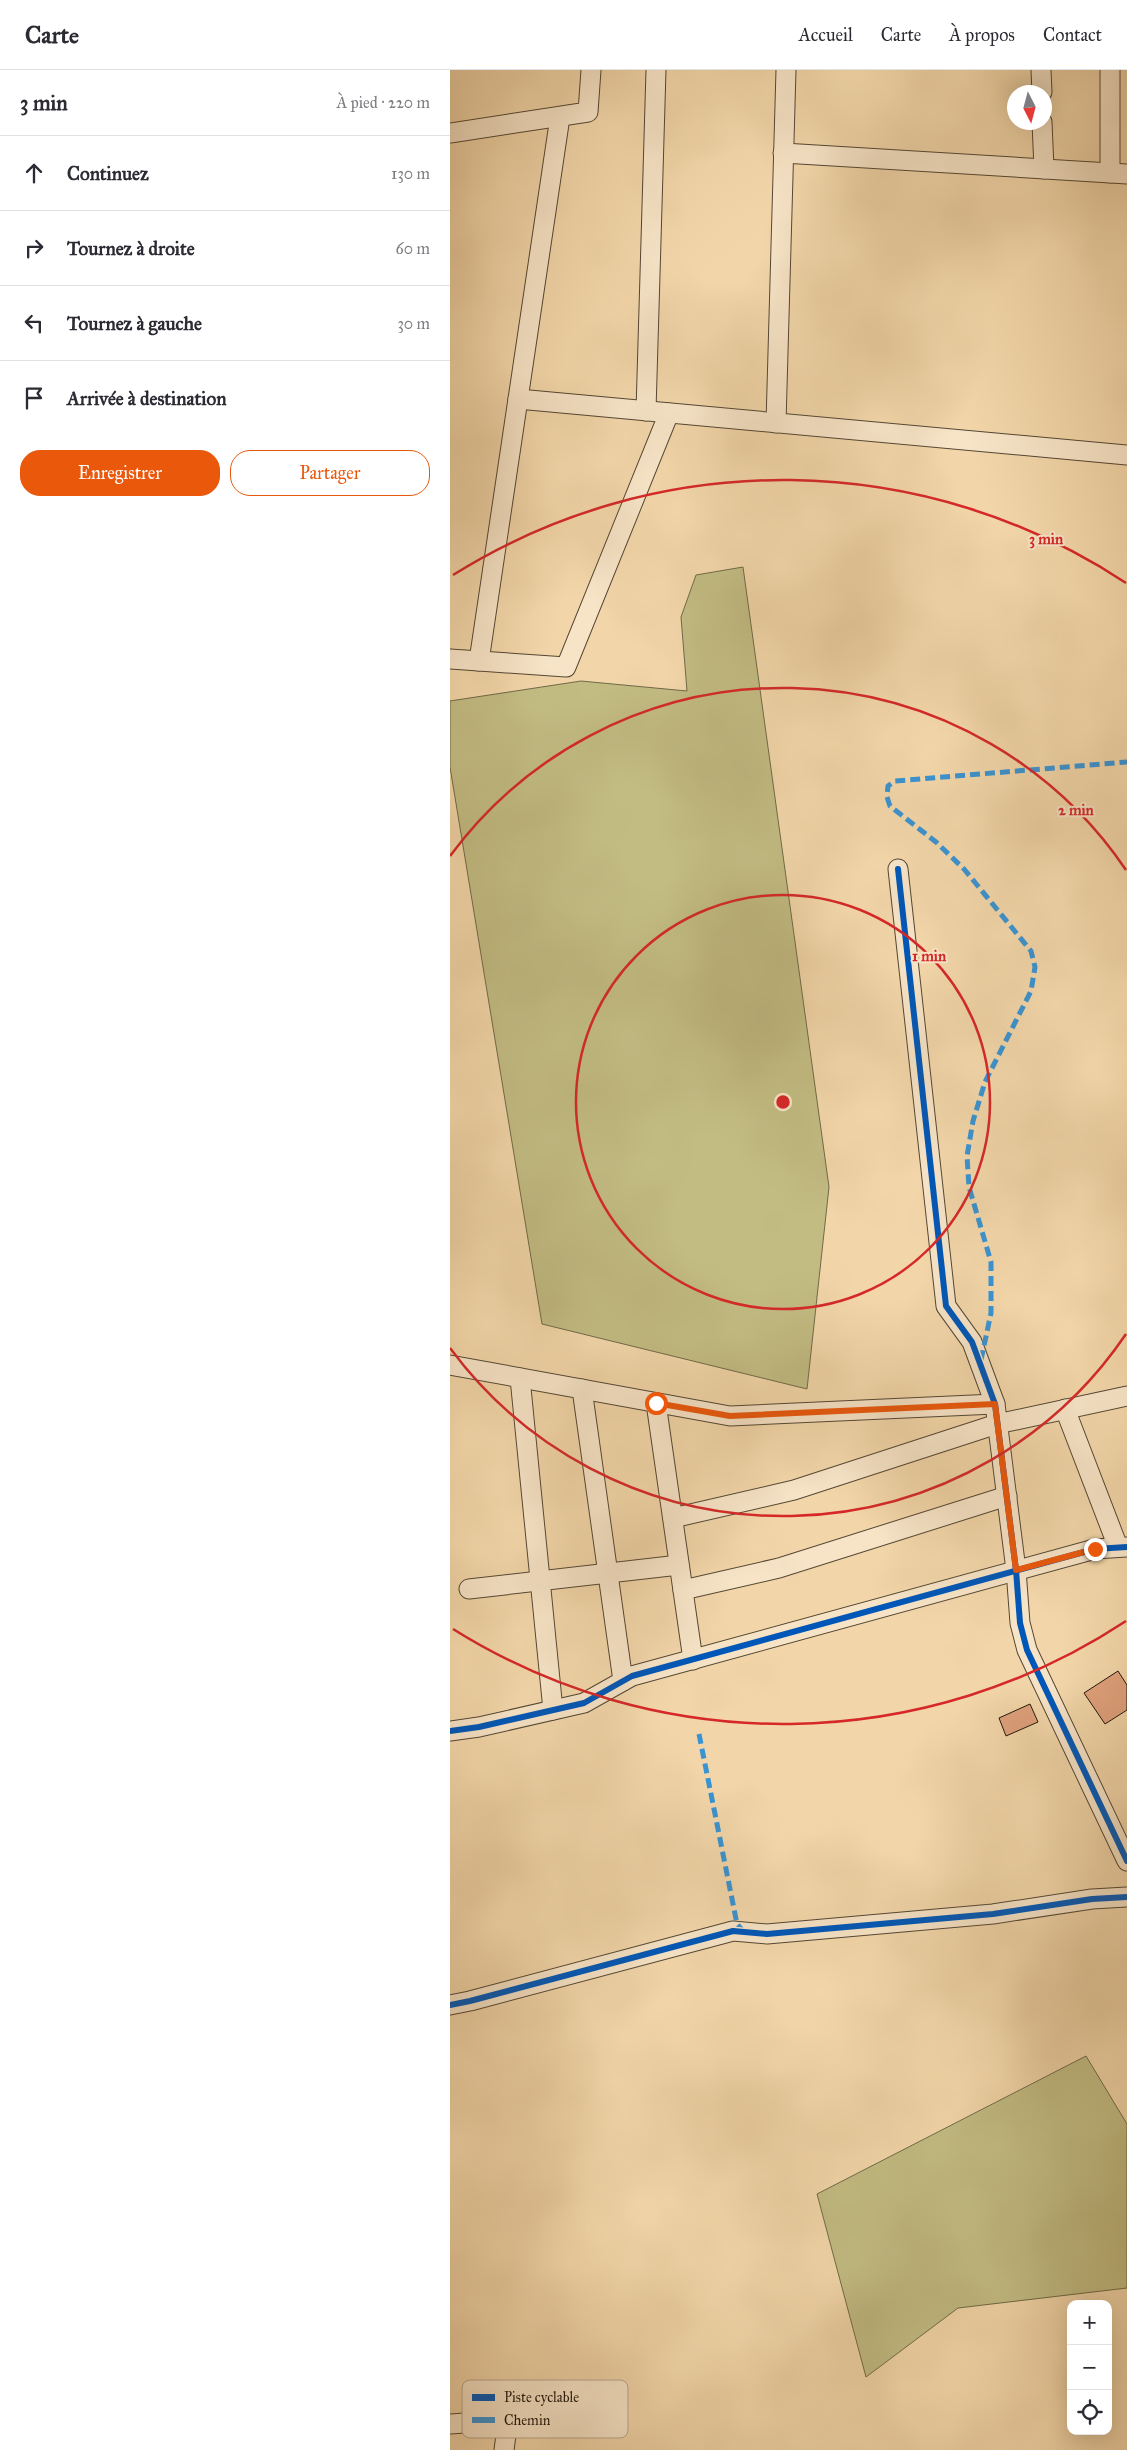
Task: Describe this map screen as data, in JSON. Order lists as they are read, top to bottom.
{
  "legend": ["Piste cyclable", "Chemin"],
  "north": "bottom",
  "page": {
    "header": "Carte",
    "nav": [
      "Accueil",
      "Carte",
      "À propos",
      "Contact"
    ],
    "heading": ["3 min", "À pied · 220 m"],
    "list": [
      ["Continuez", "130 m"],
      ["Tournez à droite", "60 m"],
      ["Tournez à gauche", "30 m"],
      "Arrivée à destination"
    ],
    "buttons": ["Enregistrer", "Partager"],
    "map_buttons": ["+", "−"]
  },
  "rings": ["3 min", "2 min", "1 min"]
}
